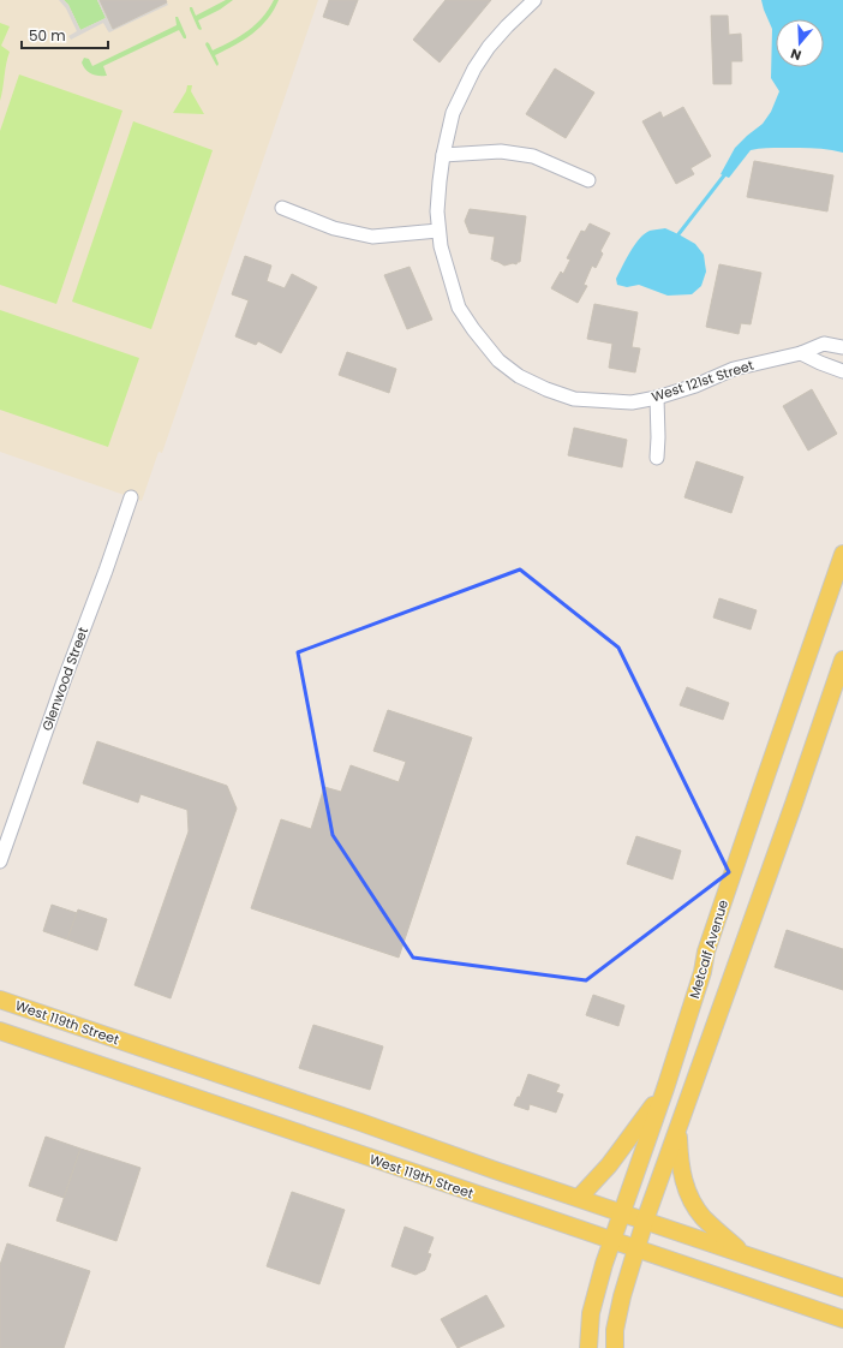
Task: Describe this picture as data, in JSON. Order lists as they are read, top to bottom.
{
  "streets": {
    "main road": ["Metcalf Avenue", "West 119th Street"],
    "street": ["West 121st Street", "Glenwood Street"]
  },
  "crossings": [
    ["Metcalf Avenue", "West 119th Street"]
  ],
  "scale_bar": "50 m",
  "north": "bottom"
}
